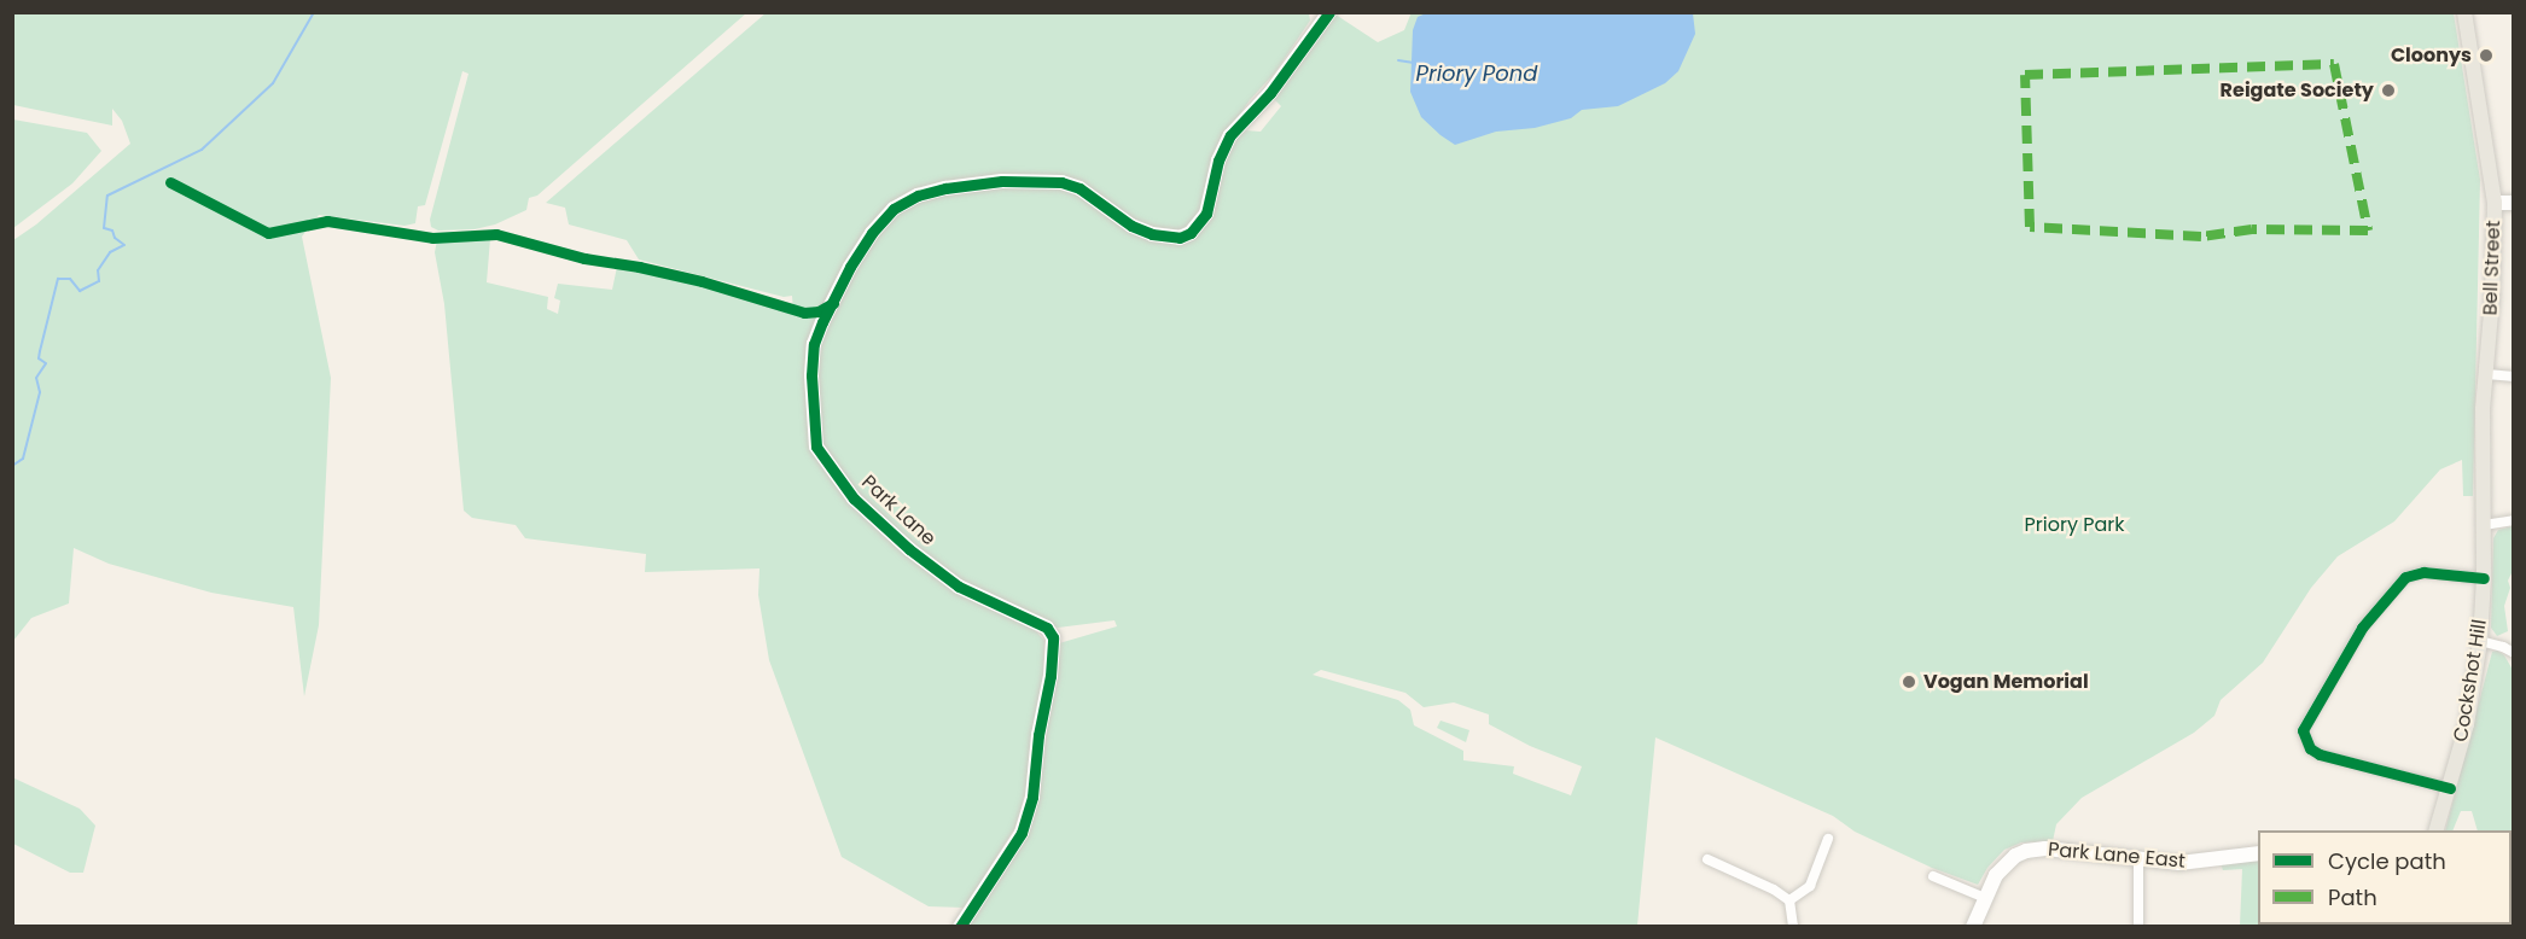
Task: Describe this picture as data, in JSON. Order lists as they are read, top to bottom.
{
  "streets": {
    "main road": ["Bell Street", "Cockshot Hill"],
    "street": ["Park Lane", "Park Lane East"]
  },
  "crossings": [
    ["Bell Street", "Cockshot Hill"]
  ],
  "water": ["Priory Pond"],
  "parks": ["Priory Park"],
  "places": ["Cloonys", "Reigate Society", "Vogan Memorial"],
  "legend": ["Cycle path", "Path"]
}
